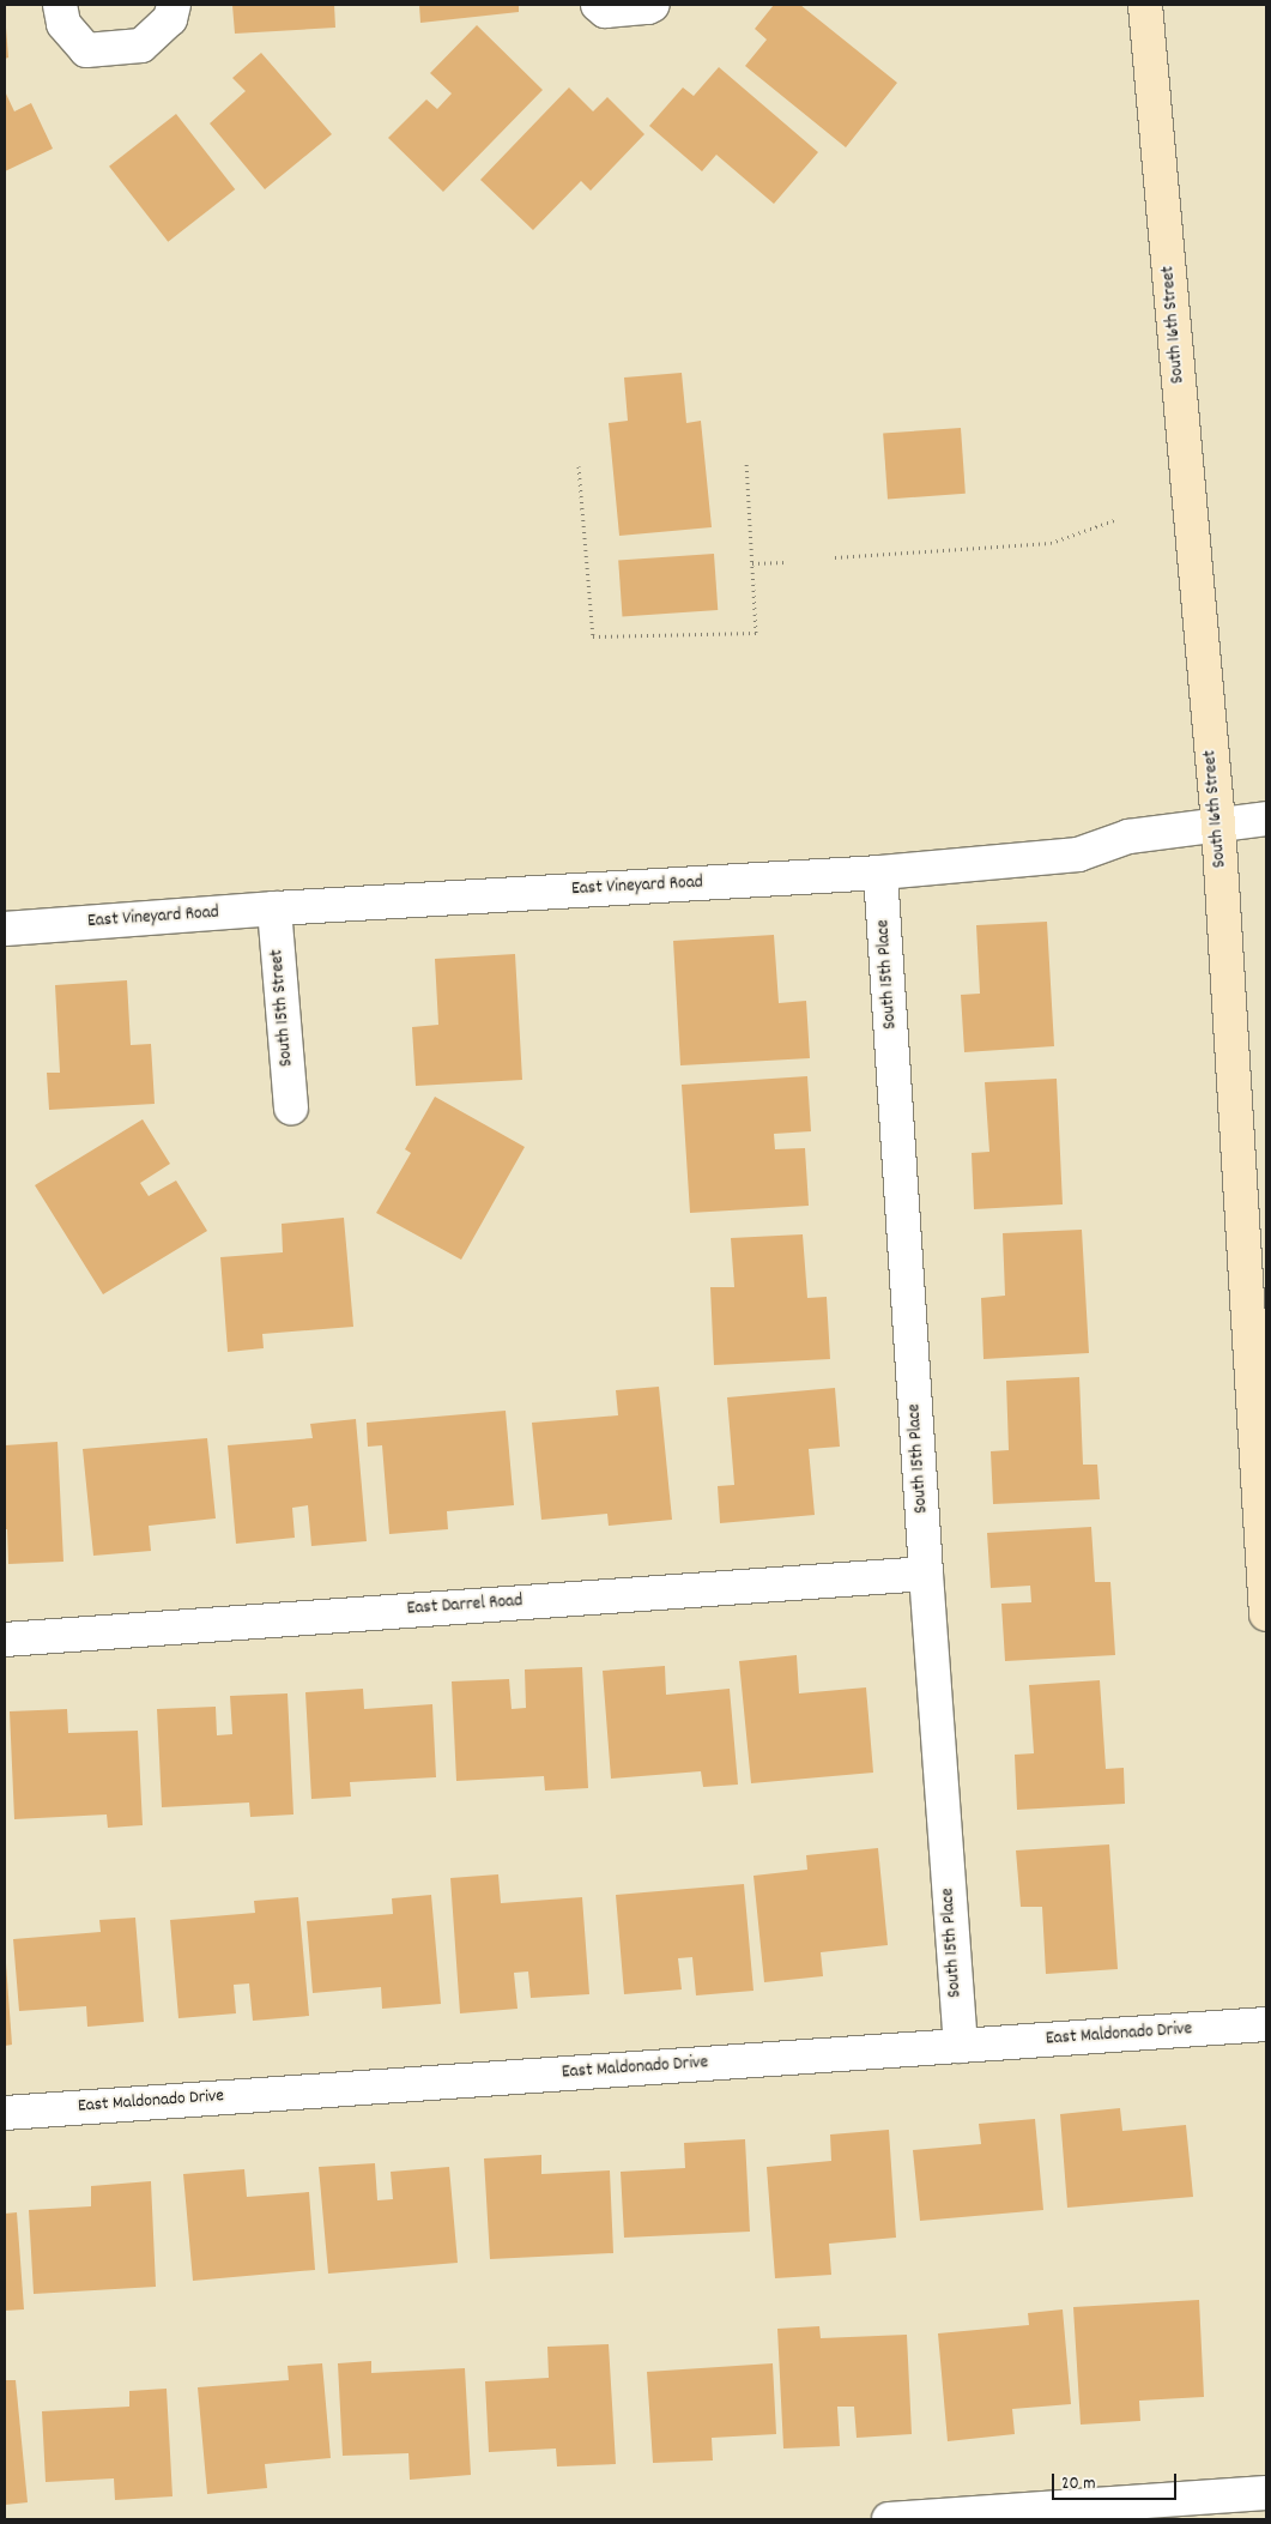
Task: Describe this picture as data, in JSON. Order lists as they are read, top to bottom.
{
  "streets": {
    "main road": ["South 16th Street"],
    "street": [
      "East Vineyard Road",
      "South 15th Place",
      "South 15th Street",
      "East Darrel Road",
      "East Maldonado Drive"
    ]
  },
  "crossings": [
    ["South 16th Street", "East Vineyard Road"],
    ["East Vineyard Road", "South 15th Place"],
    ["East Vineyard Road", "South 15th Street"],
    ["South 15th Place", "East Darrel Road"],
    ["South 15th Place", "East Maldonado Drive"]
  ],
  "scale_bar": "20 m"
}
